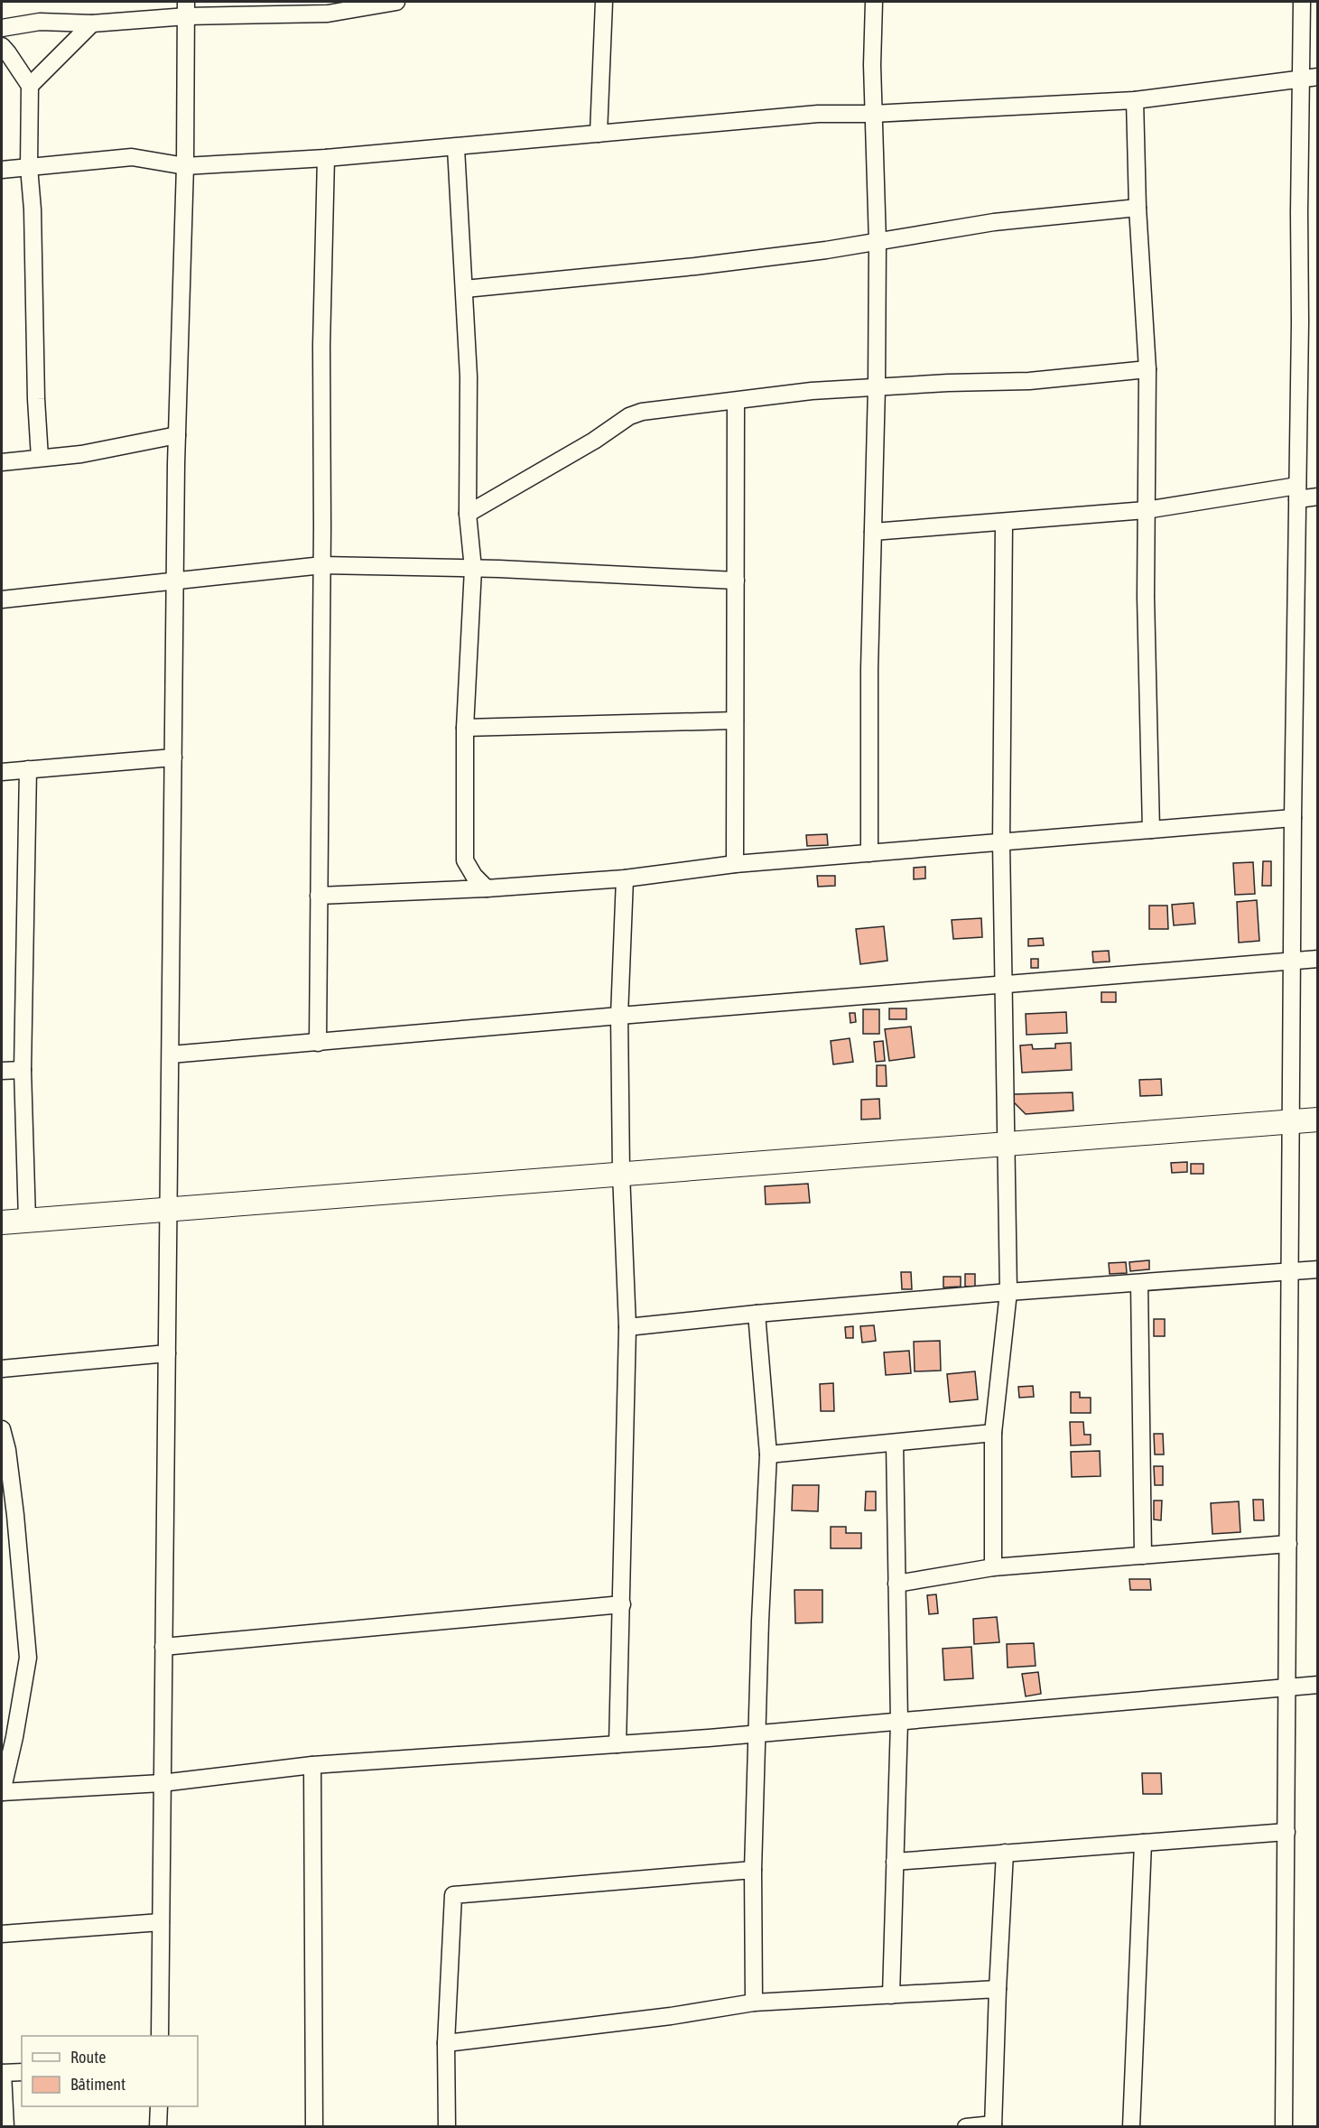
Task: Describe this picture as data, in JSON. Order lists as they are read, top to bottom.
{
  "legend": ["Route", "Bâtiment"]
}
